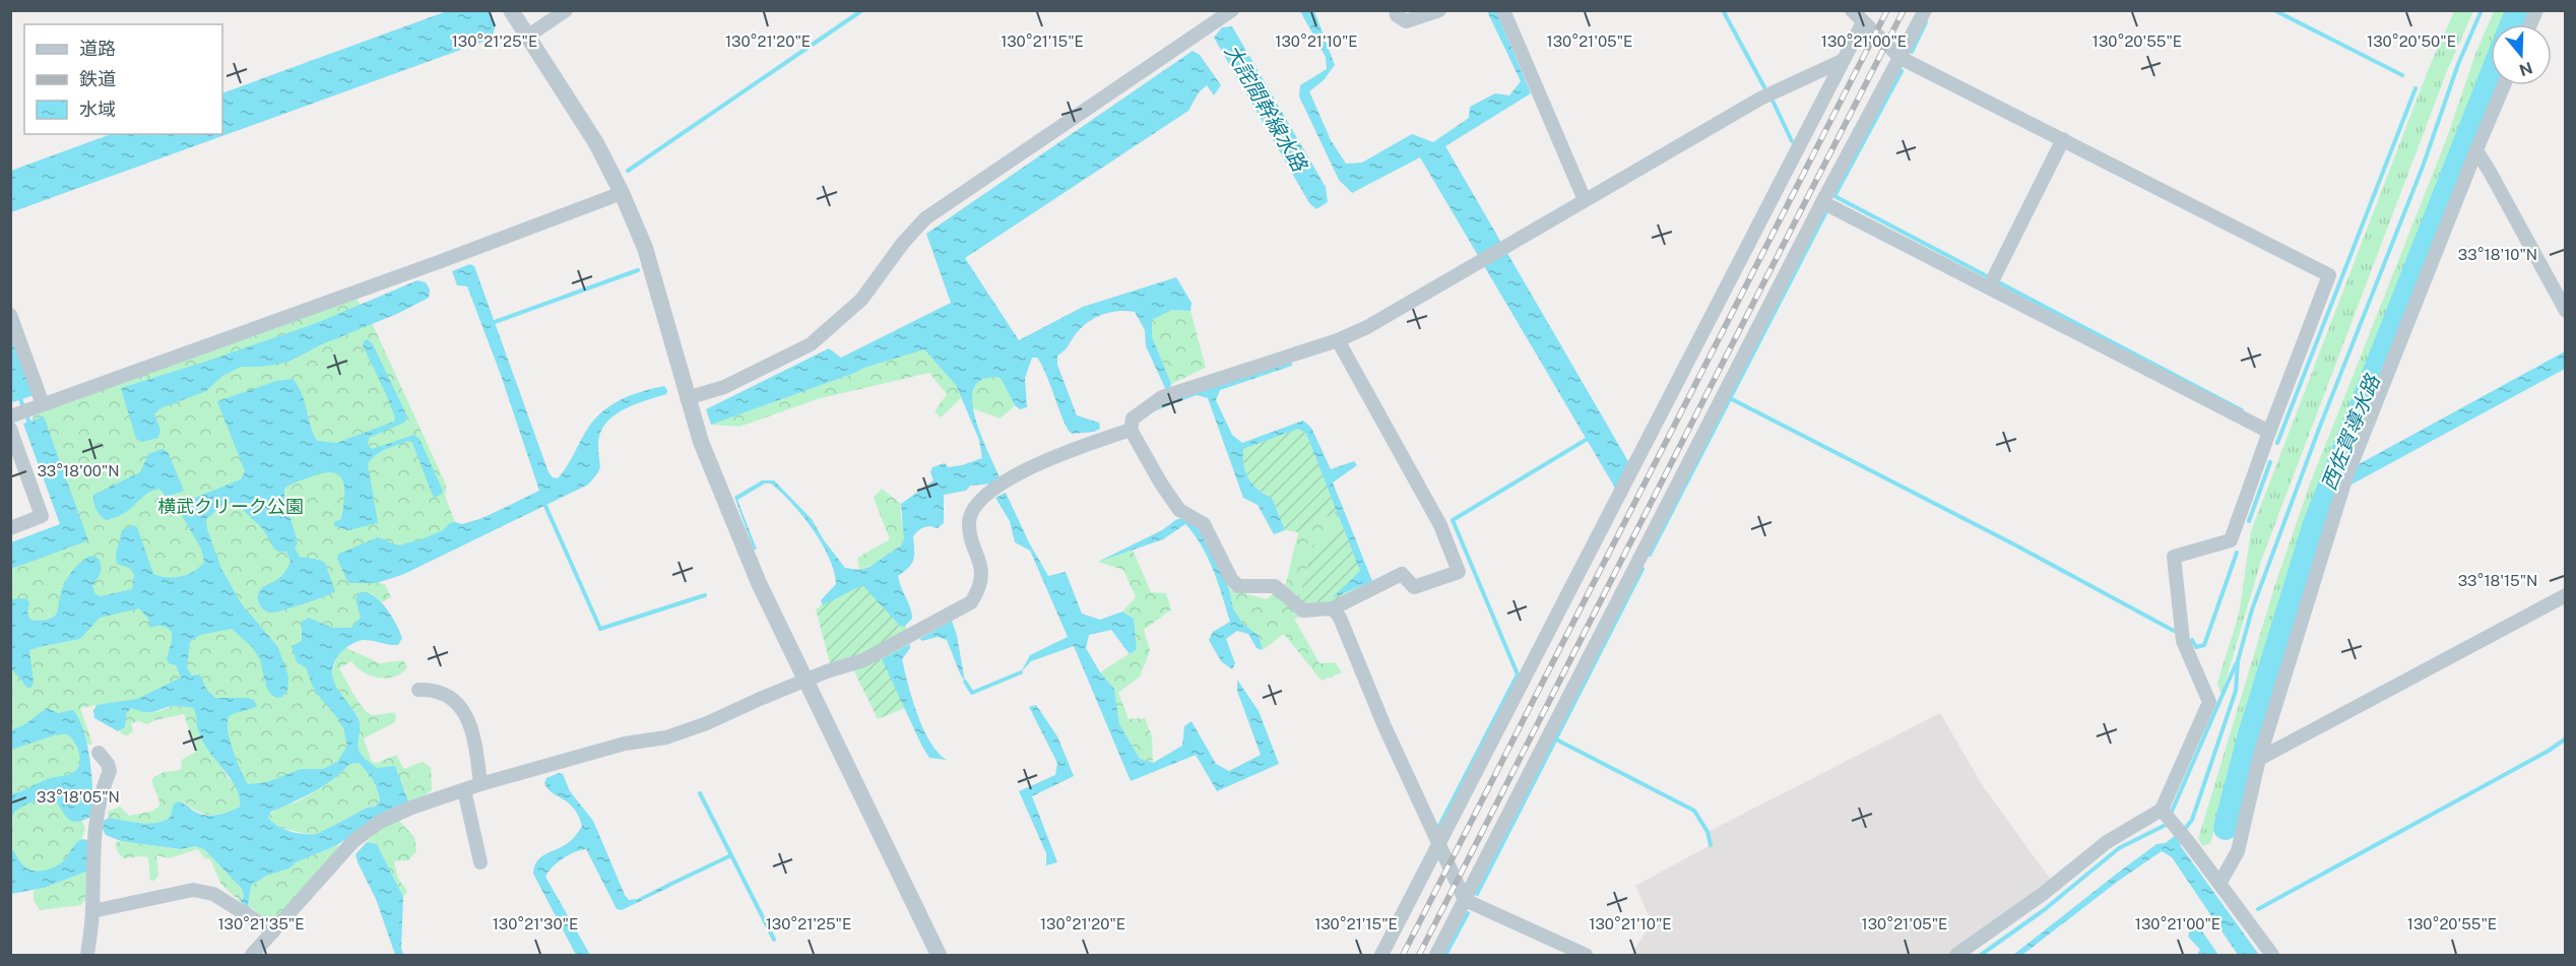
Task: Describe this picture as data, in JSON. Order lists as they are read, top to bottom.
{
  "water": ["大詫間幹線水路", "西佐賀導水路"],
  "parks": ["横武クリーク公園"],
  "legend": ["道路", "鉄道", "水域"],
  "north": "bottom",
  "coordinates": [
    "130°21'25\"E",
    "130°21'20\"E",
    "130°21'15\"E",
    "130°21'10\"E",
    "130°21'05\"E",
    "130°21'00\"E",
    "130°20'55\"E",
    "130°20'50\"E",
    "33°18'10\"N",
    "33°18'00\"N",
    "33°18'15\"N",
    "33°18'05\"N",
    "130°21'35\"E",
    "130°21'30\"E"
  ]
}
